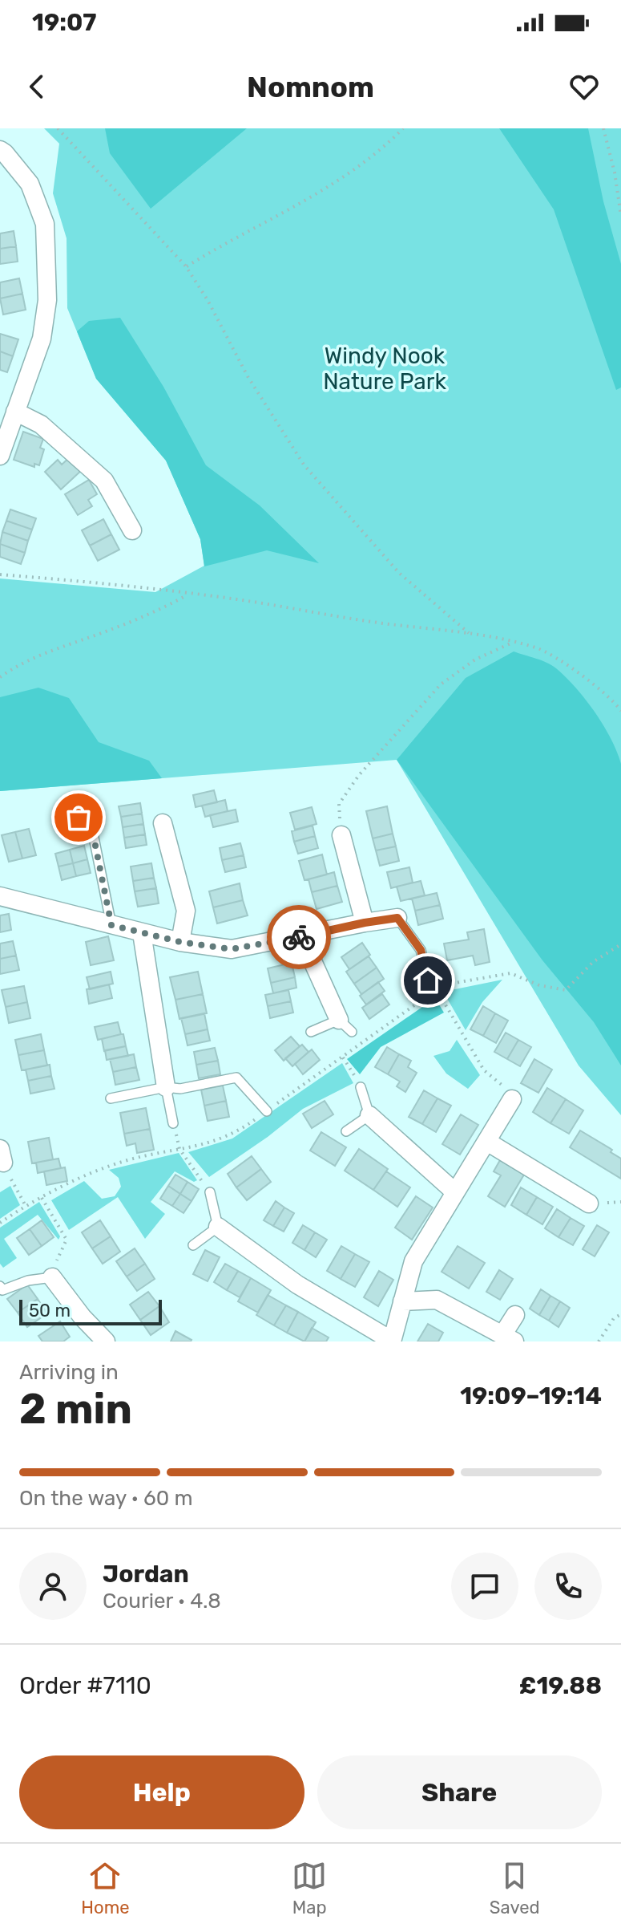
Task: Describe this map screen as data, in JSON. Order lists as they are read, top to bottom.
{
  "parks": ["Windy Nook Nature Park"],
  "scale_bar": "50 m",
  "page": {
    "status": "19:07",
    "header": "Nomnom",
    "scale": "50 m",
    "heading": ["2 min", "Arriving in", "19:09–19:14"],
    "panel": [
      "Jordan",
      "Courier · 4.8",
      "Order #7110",
      "£19.88"
    ],
    "bar": "On the way · 60 m",
    "buttons": ["Help", "Share"],
    "tabs": ["Home", "Map", "Saved"]
  }
}
